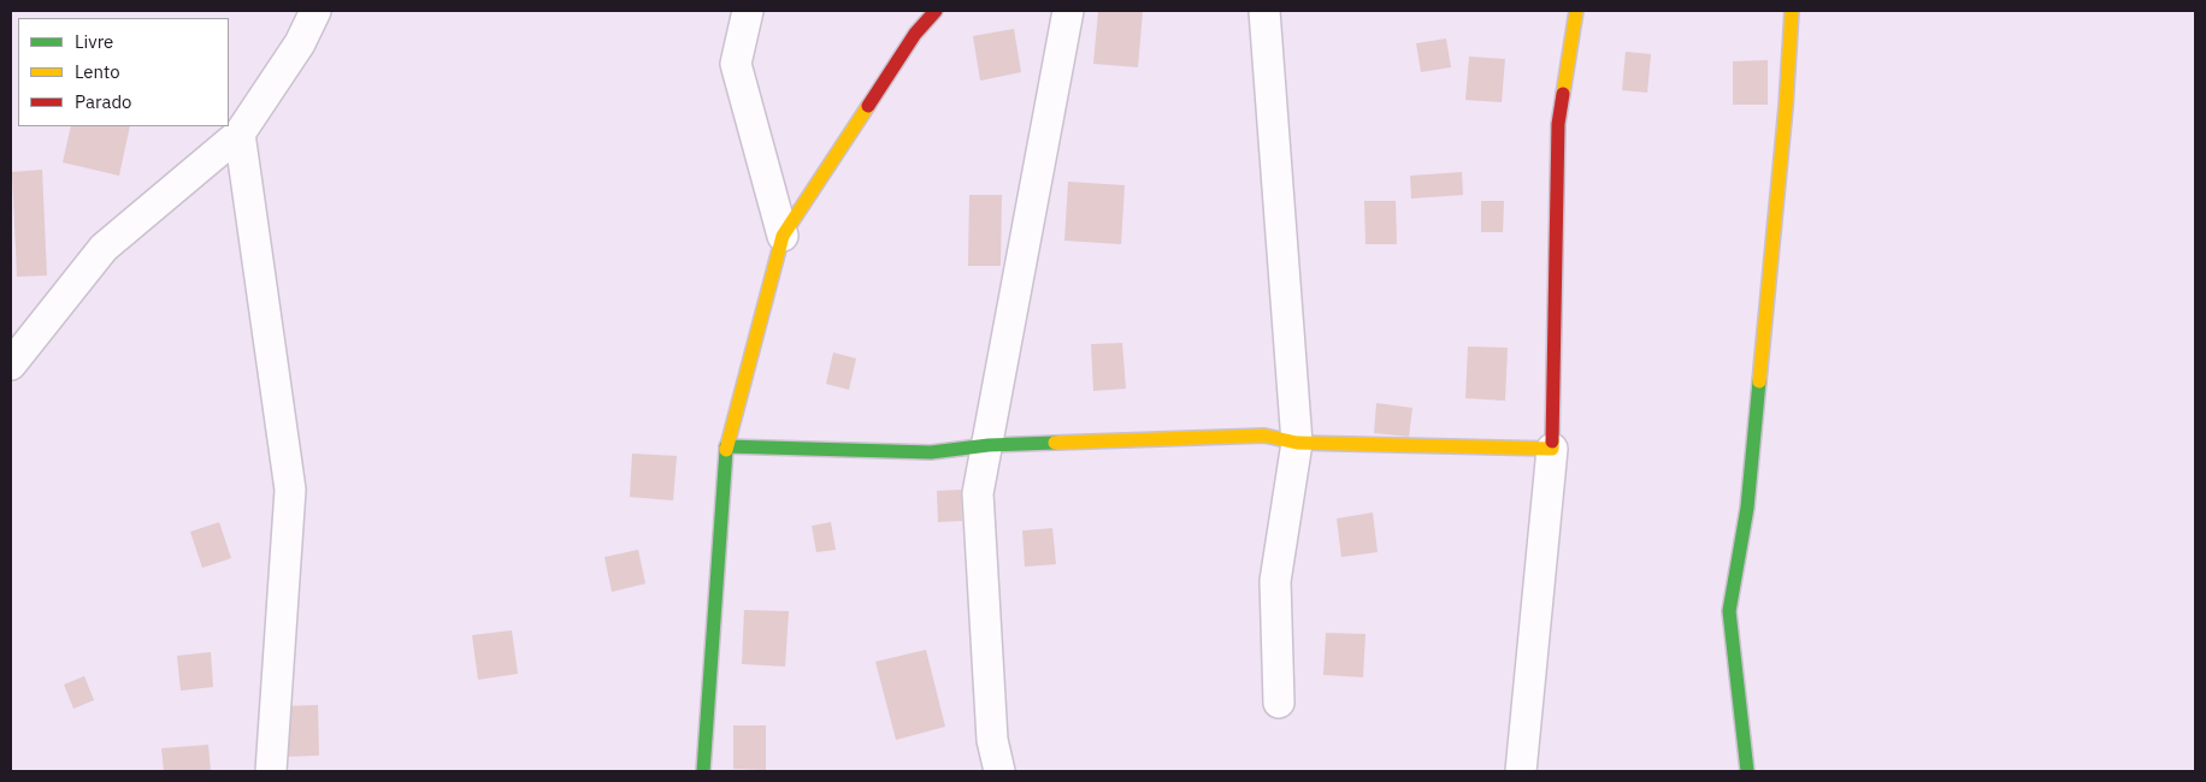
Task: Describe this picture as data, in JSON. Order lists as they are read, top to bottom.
{
  "legend": ["Livre", "Lento", "Parado"]
}
